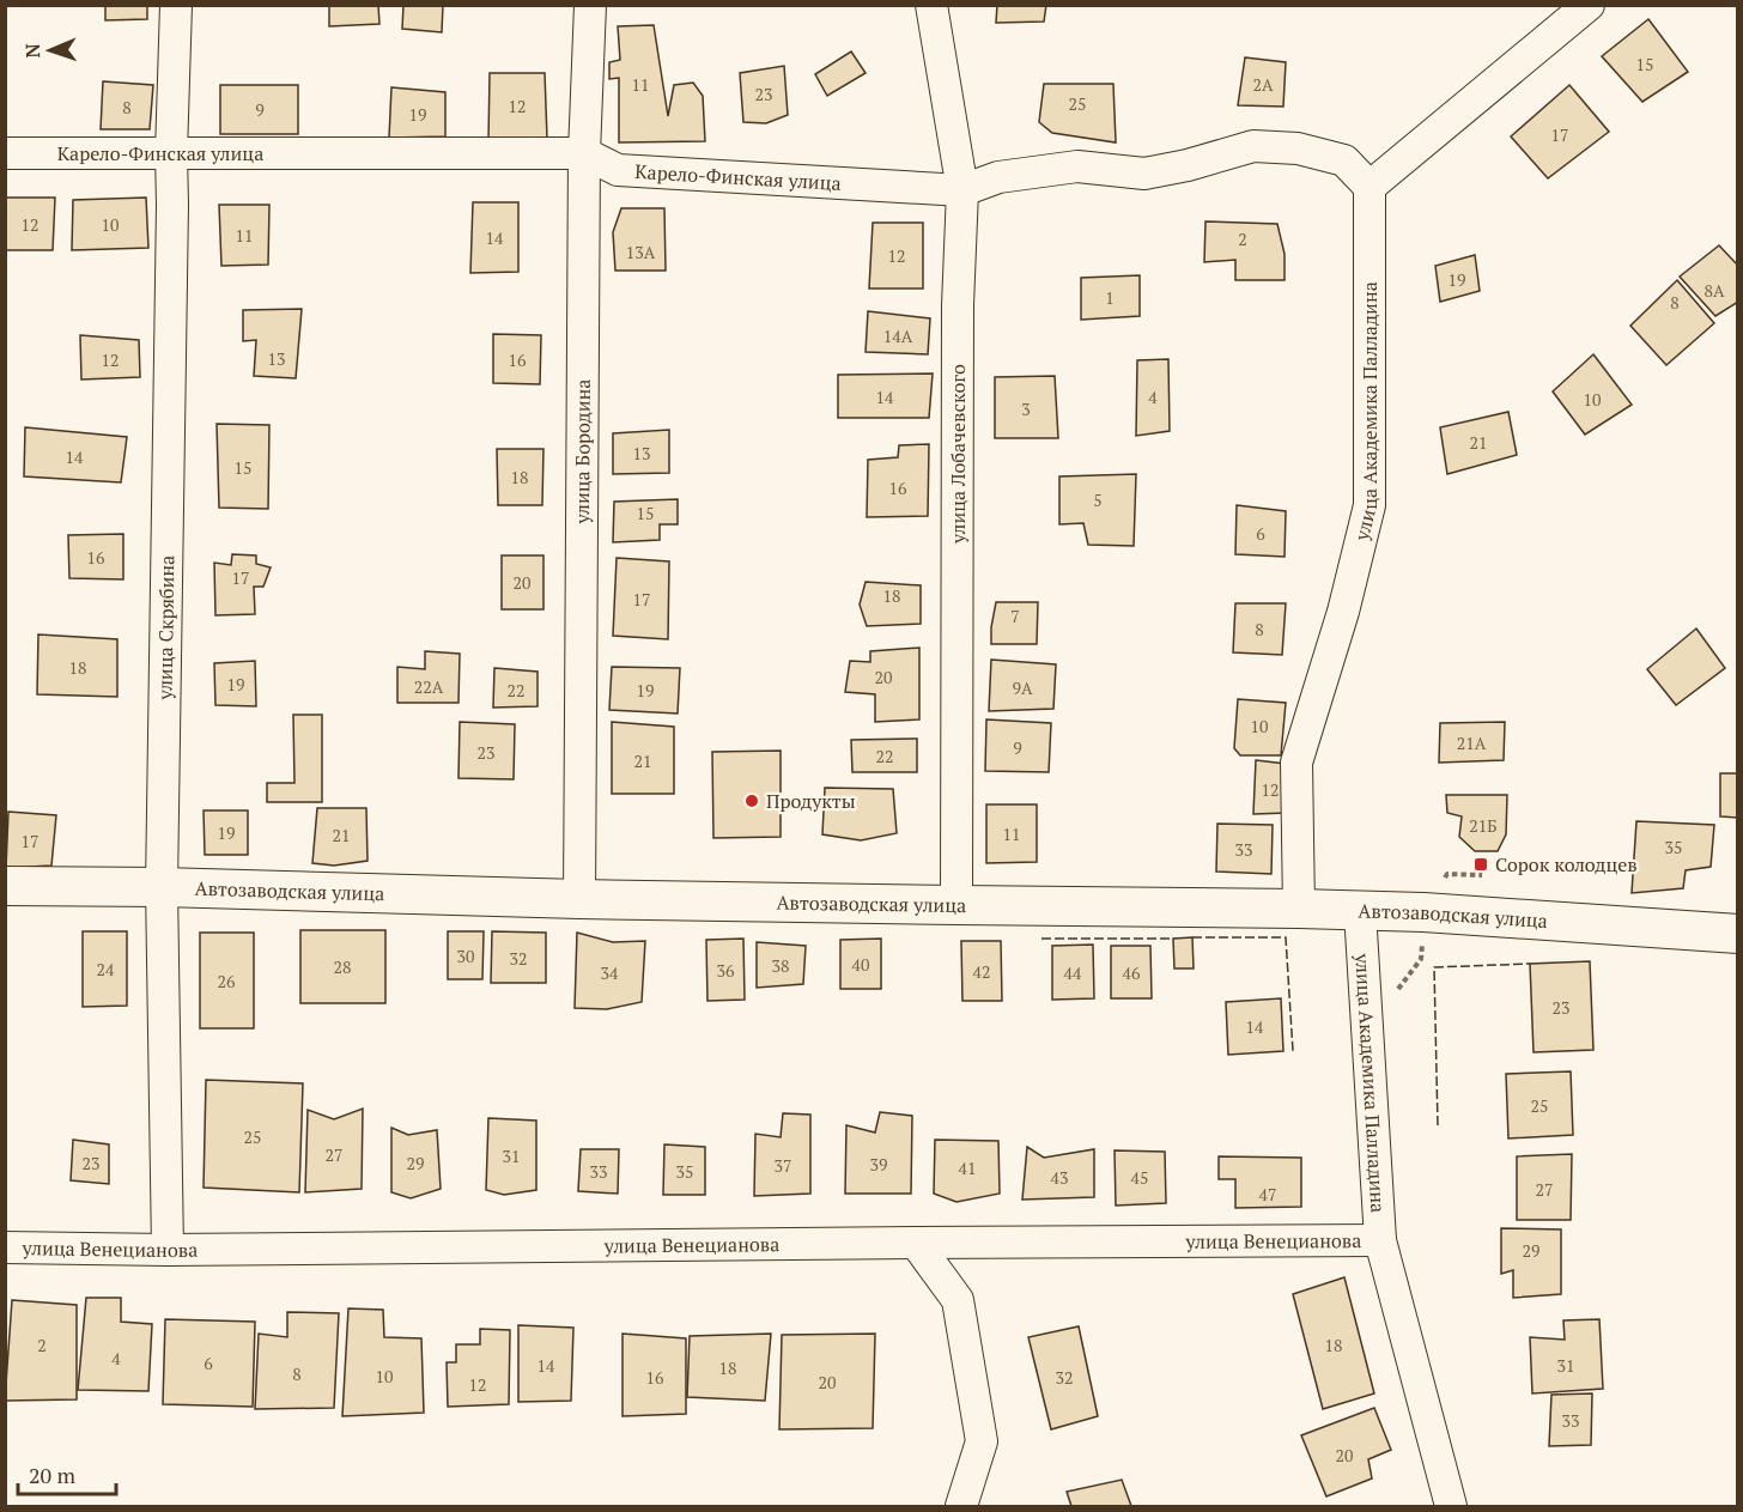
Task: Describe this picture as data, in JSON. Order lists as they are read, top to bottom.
{
  "streets": {
    "street": [
      "Карело-Финская улица",
      "улица Академика Палладина",
      "улица Бородина",
      "улица Лобачевского",
      "улица Скрябина",
      "Автозаводская улица",
      "улица Венецианова"
    ]
  },
  "crossings": [
    ["Карело-Финская улица", "улица Академика Палладина"],
    ["Карело-Финская улица", "улица Бородина"],
    ["Карело-Финская улица", "улица Лобачевского"],
    ["Карело-Финская улица", "улица Скрябина"],
    ["улица Академика Палладина", "Автозаводская улица"],
    ["улица Академика Палладина", "улица Венецианова"],
    ["улица Бородина", "Автозаводская улица"],
    ["улица Лобачевского", "Автозаводская улица"],
    ["улица Скрябина", "Автозаводская улица"],
    ["улица Скрябина", "улица Венецианова"]
  ],
  "places": {
    "other": ["Продукты"],
    "transit": ["Сорок колодцев"]
  },
  "house_numbers": [
    "15",
    "11",
    "2А",
    "23",
    "25",
    "12",
    "8",
    "9",
    "19",
    "17",
    "12",
    "10",
    "11",
    "14",
    "2",
    "13А",
    "12",
    "19",
    "8А",
    "1",
    "8",
    "14А",
    "13",
    "12",
    "16",
    "14",
    "4",
    "10",
    "3",
    "21",
    "13",
    "14",
    "15",
    "18",
    "16",
    "5",
    "15",
    "6",
    "16",
    "17",
    "20",
    "18",
    "17",
    "7",
    "8",
    "18",
    "20",
    "19",
    "22А",
    "9А",
    "22",
    "19",
    "10",
    "21А",
    "9",
    "23",
    "22",
    "21",
    "12",
    "21Б",
    "19",
    "11",
    "21",
    "17",
    "35",
    "33",
    "30",
    "32",
    "40",
    "38",
    "28",
    "24",
    "36",
    "42",
    "34",
    "44",
    "46",
    "26",
    "23",
    "14",
    "25",
    "25",
    "27",
    "31",
    "23",
    "29",
    "39",
    "37",
    "41",
    "33",
    "35",
    "43",
    "45",
    "27",
    "47",
    "29",
    "2",
    "18",
    "4",
    "6",
    "14",
    "31",
    "18",
    "8",
    "10",
    "16",
    "32",
    "20",
    "12",
    "33",
    "20"
  ],
  "scale_bar": "20 m",
  "north": "left"
}
